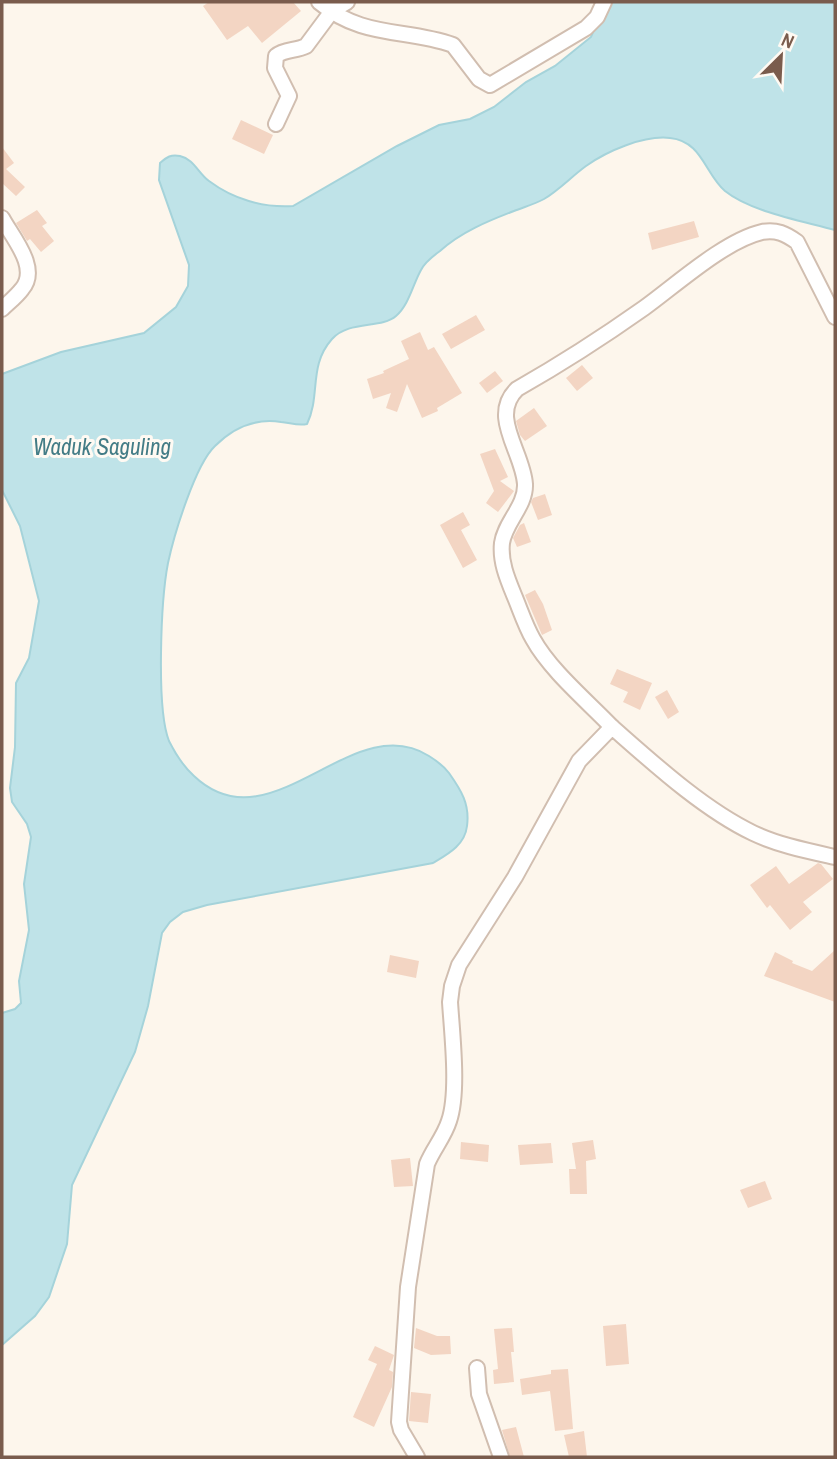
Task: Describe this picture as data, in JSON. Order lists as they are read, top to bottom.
{
  "water": ["Waduk Saguling"],
  "north": "top right"
}
